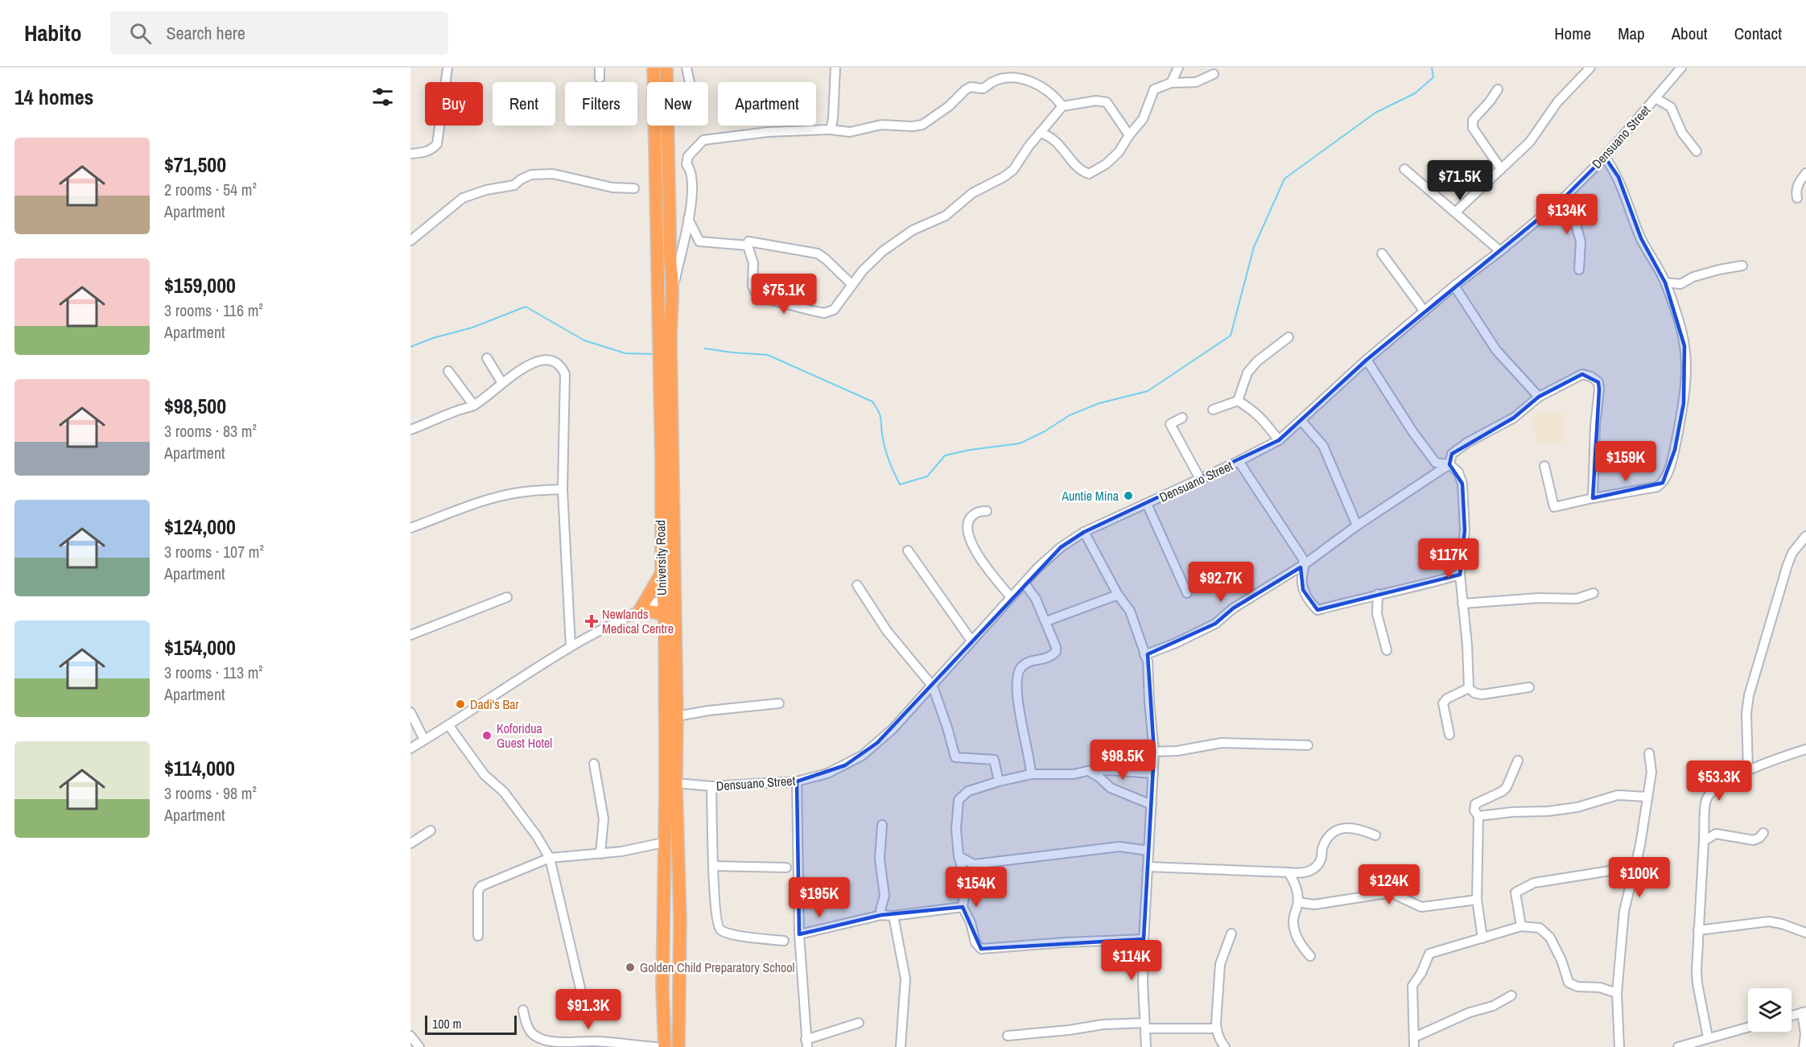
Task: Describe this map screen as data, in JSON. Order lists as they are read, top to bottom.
{
  "streets": {
    "highway": ["University Road"],
    "street": ["Densuano Street"]
  },
  "crossings": [
    ["Densuano Street", "University Road"]
  ],
  "places": {
    "other": [
      "Auntie Mina",
      "Dadi's Bar",
      "Koforidua Guest Hotel",
      "Golden Child Preparatory School"
    ],
    "health": ["Newlands Medical Centre"]
  },
  "scale_bar": "100 m",
  "page": {
    "header": "Habito",
    "search": "Search here",
    "nav": [
      "Home",
      "Map",
      "About",
      "Contact"
    ],
    "heading": "14 homes",
    "chip": [
      "Buy",
      "Rent",
      "Filters",
      "New",
      "Apartment"
    ],
    "list": [
      {
        "name": "$71,500",
        "note": "2 rooms · 54 m² · Apartment"
      },
      {
        "name": "$159,000",
        "note": "3 rooms · 116 m² · Apartment"
      },
      {
        "name": "$98,500",
        "note": "3 rooms · 83 m² · Apartment"
      },
      {
        "name": "$124,000",
        "note": "3 rooms · 107 m² · Apartment"
      },
      {
        "name": "$154,000",
        "note": "3 rooms · 113 m² · Apartment"
      },
      {
        "name": "$114,000",
        "note": "3 rooms · 98 m² · Apartment"
      }
    ],
    "price": [
      "$71.5K",
      "$134K",
      "$75.1K",
      "$159K",
      "$117K",
      "$92.7K",
      "$98.5K",
      "$53.3K",
      "$100K",
      "$124K",
      "$154K",
      "$195K",
      "$114K",
      "$91.3K"
    ],
    "scale": "100 m"
  }
}
